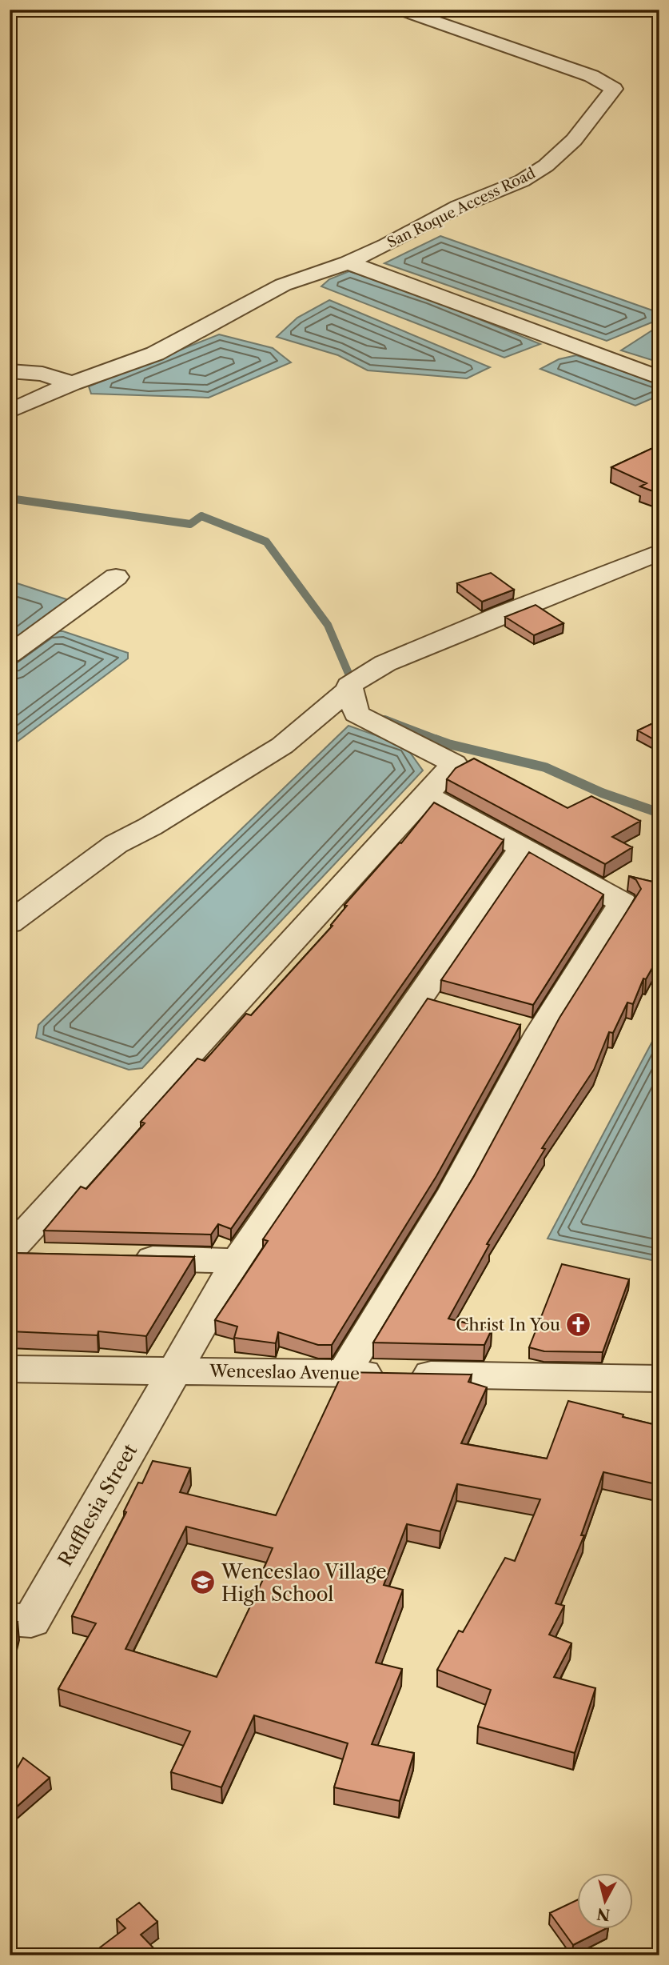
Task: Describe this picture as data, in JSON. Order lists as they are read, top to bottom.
{
  "streets": {
    "street": ["San Roque Access Road", "Wenceslao Avenue", "Rafflesia Street"]
  },
  "crossings": [
    ["Wenceslao Avenue", "Rafflesia Street"]
  ],
  "places": {
    "church": ["Christ In You"],
    "school or university": ["Wenceslao Village High School"]
  },
  "north": "bottom"
}
